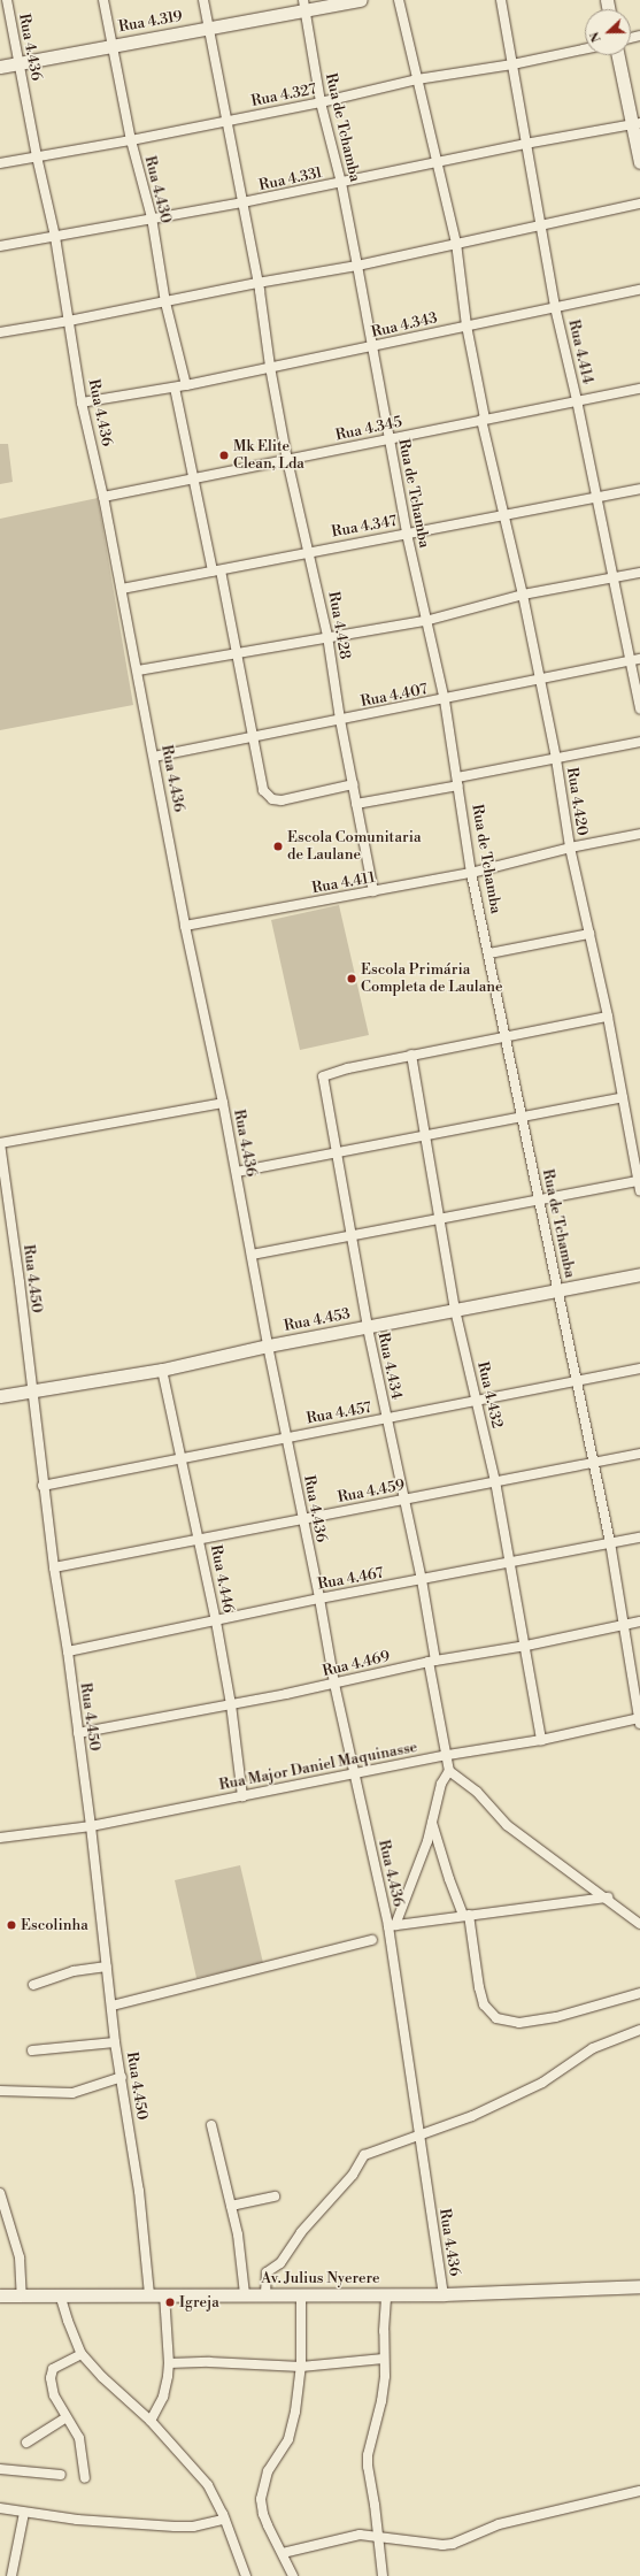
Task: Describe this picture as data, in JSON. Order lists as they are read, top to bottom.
{
  "streets": {
    "street": [
      "Rua 4.319",
      "Rua 4.436",
      "Rua 4.327",
      "Rua de Tchamba",
      "Rua 4.331",
      "Rua 4.430",
      "Rua 4.343",
      "Rua 4.414",
      "Rua 4.345",
      "Rua 4.347",
      "Rua 4.428",
      "Rua 4.407",
      "Rua 4.420",
      "Rua 4.411",
      "Rua 4.450",
      "Rua 4.453",
      "Rua 4.434",
      "Rua 4.432",
      "Rua 4.457",
      "Rua 4.459",
      "Rua 4.446",
      "Rua 4.467",
      "Rua 4.469",
      "Rua Major Daniel Maquinasse",
      "Av. Julius Nyerere"
    ]
  },
  "crossings": [
    ["Rua 4.319", "Rua 4.436"],
    ["Rua 4.319", "Rua de Tchamba"],
    ["Rua 4.319", "Rua 4.430"],
    ["Rua 4.319", "Rua 4.428"],
    ["Rua 4.436", "Rua 4.327"],
    ["Rua 4.436", "Rua 4.331"],
    ["Rua 4.436", "Rua 4.343"],
    ["Rua 4.436", "Rua 4.345"],
    ["Rua 4.436", "Rua 4.347"],
    ["Rua 4.436", "Rua 4.407"],
    ["Rua 4.436", "Rua 4.411"],
    ["Rua 4.436", "Rua 4.453"],
    ["Rua 4.436", "Rua 4.457"],
    ["Rua 4.436", "Rua 4.459"],
    ["Rua 4.436", "Rua 4.467"],
    ["Rua 4.436", "Rua 4.469"],
    ["Rua 4.436", "Rua Major Daniel Maquinasse"],
    ["Rua 4.436", "Av. Julius Nyerere"],
    ["Rua 4.327", "Rua de Tchamba"],
    ["Rua 4.327", "Rua 4.430"],
    ["Rua 4.327", "Rua 4.414"],
    ["Rua 4.327", "Rua 4.428"],
    ["Rua 4.327", "Rua 4.420"],
    ["Rua de Tchamba", "Rua 4.331"],
    ["Rua de Tchamba", "Rua 4.343"],
    ["Rua de Tchamba", "Rua 4.345"],
    ["Rua de Tchamba", "Rua 4.347"],
    ["Rua de Tchamba", "Rua 4.407"],
    ["Rua de Tchamba", "Rua 4.411"],
    ["Rua de Tchamba", "Rua 4.453"],
    ["Rua de Tchamba", "Rua 4.457"],
    ["Rua de Tchamba", "Rua 4.459"],
    ["Rua de Tchamba", "Rua 4.467"],
    ["Rua de Tchamba", "Rua 4.469"],
    ["Rua de Tchamba", "Rua Major Daniel Maquinasse"],
    ["Rua 4.331", "Rua 4.430"],
    ["Rua 4.331", "Rua 4.414"],
    ["Rua 4.331", "Rua 4.428"],
    ["Rua 4.331", "Rua 4.420"],
    ["Rua 4.430", "Rua 4.343"],
    ["Rua 4.343", "Rua 4.414"],
    ["Rua 4.343", "Rua 4.428"],
    ["Rua 4.343", "Rua 4.420"],
    ["Rua 4.414", "Rua 4.345"],
    ["Rua 4.414", "Rua 4.347"],
    ["Rua 4.414", "Rua 4.407"],
    ["Rua 4.345", "Rua 4.428"],
    ["Rua 4.345", "Rua 4.420"],
    ["Rua 4.347", "Rua 4.428"],
    ["Rua 4.347", "Rua 4.420"],
    ["Rua 4.428", "Rua 4.407"],
    ["Rua 4.428", "Rua 4.411"],
    ["Rua 4.407", "Rua 4.420"],
    ["Rua 4.420", "Rua 4.411"],
    ["Rua 4.450", "Rua 4.453"],
    ["Rua 4.450", "Rua 4.457"],
    ["Rua 4.450", "Rua 4.459"],
    ["Rua 4.450", "Rua 4.467"],
    ["Rua 4.450", "Rua 4.469"],
    ["Rua 4.450", "Rua Major Daniel Maquinasse"],
    ["Rua 4.450", "Av. Julius Nyerere"],
    ["Rua 4.453", "Rua 4.434"],
    ["Rua 4.453", "Rua 4.432"],
    ["Rua 4.453", "Rua 4.446"],
    ["Rua 4.434", "Rua 4.432"],
    ["Rua 4.434", "Rua 4.457"],
    ["Rua 4.434", "Rua 4.459"],
    ["Rua 4.434", "Rua 4.467"],
    ["Rua 4.434", "Rua 4.469"],
    ["Rua 4.434", "Rua Major Daniel Maquinasse"],
    ["Rua 4.432", "Rua 4.457"],
    ["Rua 4.432", "Rua 4.459"],
    ["Rua 4.432", "Rua 4.467"],
    ["Rua 4.432", "Rua 4.469"],
    ["Rua 4.432", "Rua Major Daniel Maquinasse"],
    ["Rua 4.457", "Rua 4.446"],
    ["Rua 4.459", "Rua 4.446"],
    ["Rua 4.446", "Rua 4.467"],
    ["Rua 4.446", "Rua 4.469"],
    ["Rua 4.446", "Rua Major Daniel Maquinasse"]
  ],
  "places": [
    "Mk Elite Clean, Lda",
    "Escola Comunitaria de Laulane",
    "Escola Primária Completa de Laulane",
    "Escolinha",
    "Igreja"
  ],
  "north": "left"
}
